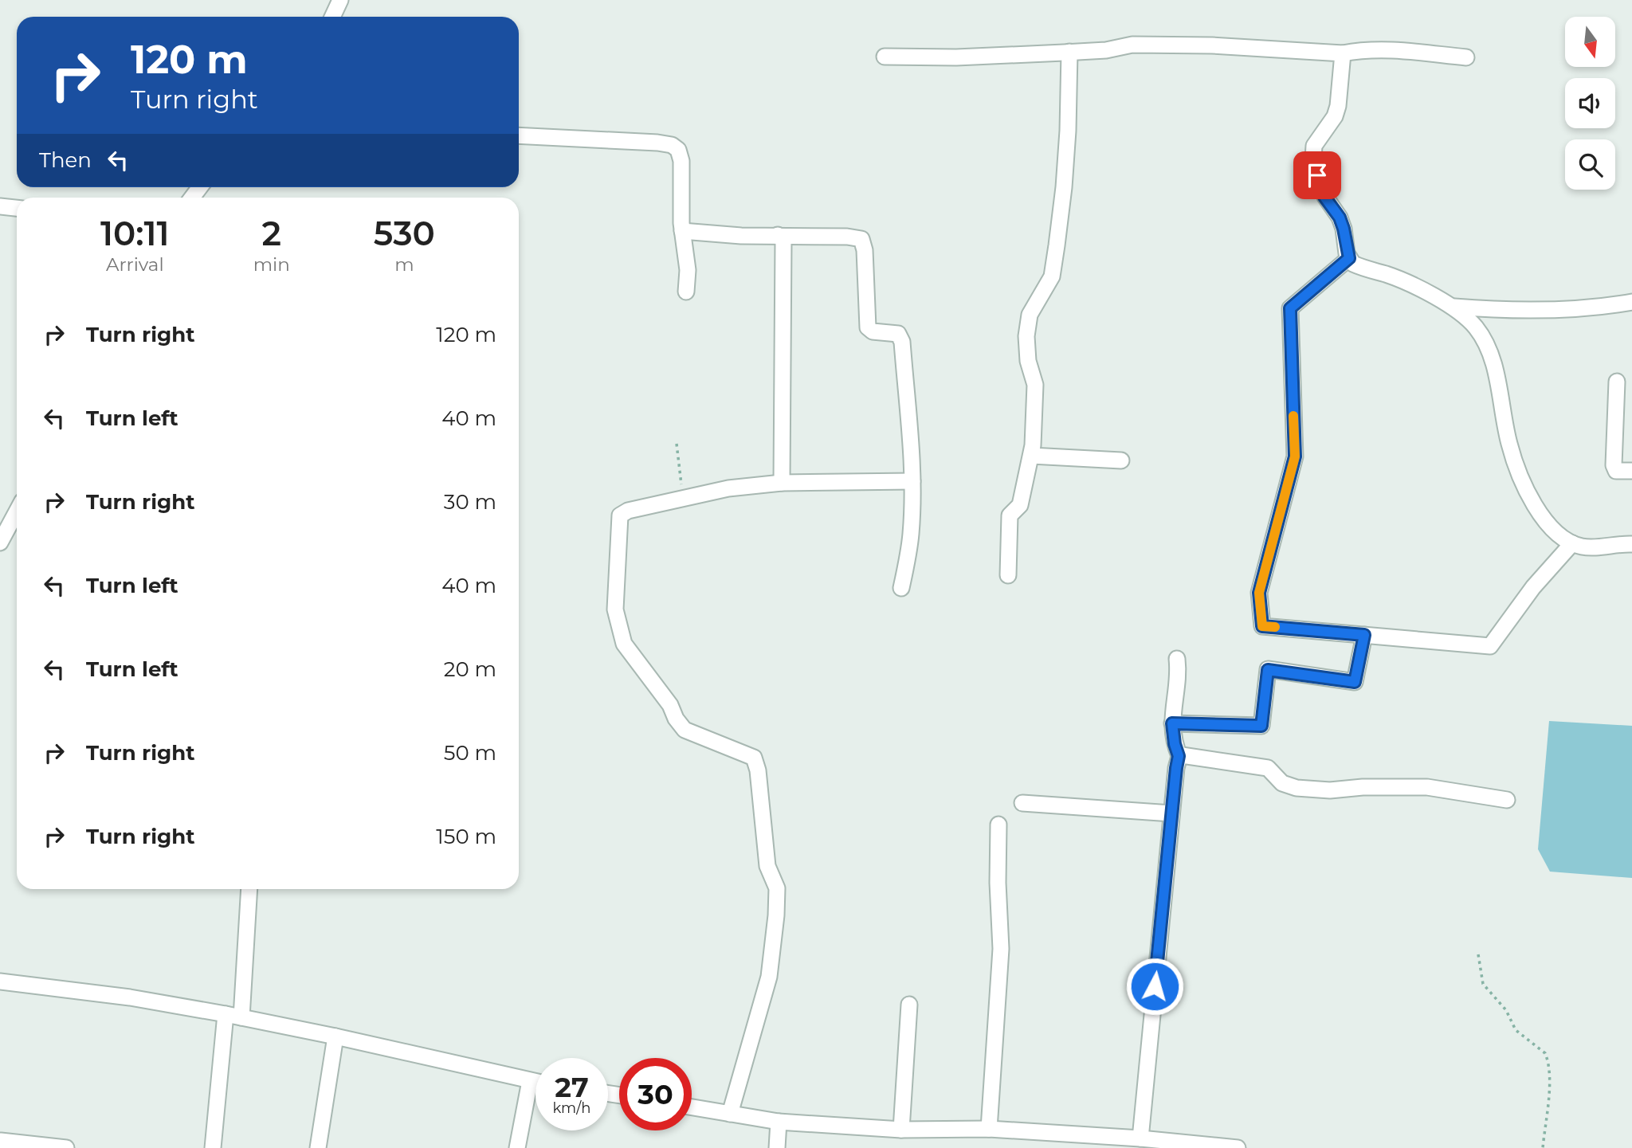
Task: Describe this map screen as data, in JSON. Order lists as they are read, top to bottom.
{
  "north": "bottom",
  "page": {
    "turn": ["120 m", "Turn right"],
    "then": "Then",
    "eta": [
      "10:11",
      "Arrival",
      "2",
      "min",
      "530",
      "m"
    ],
    "list": [
      {
        "name": "Turn right",
        "value": "120 m"
      },
      {
        "name": "Turn left",
        "value": "40 m"
      },
      {
        "name": "Turn right",
        "value": "30 m"
      },
      {
        "name": "Turn left",
        "value": "40 m"
      },
      {
        "name": "Turn left",
        "value": "20 m"
      },
      {
        "name": "Turn right",
        "value": "50 m"
      },
      {
        "name": "Turn right",
        "value": "150 m"
      }
    ],
    "speed": "27 km/h",
    "limit": "30"
  }
}
